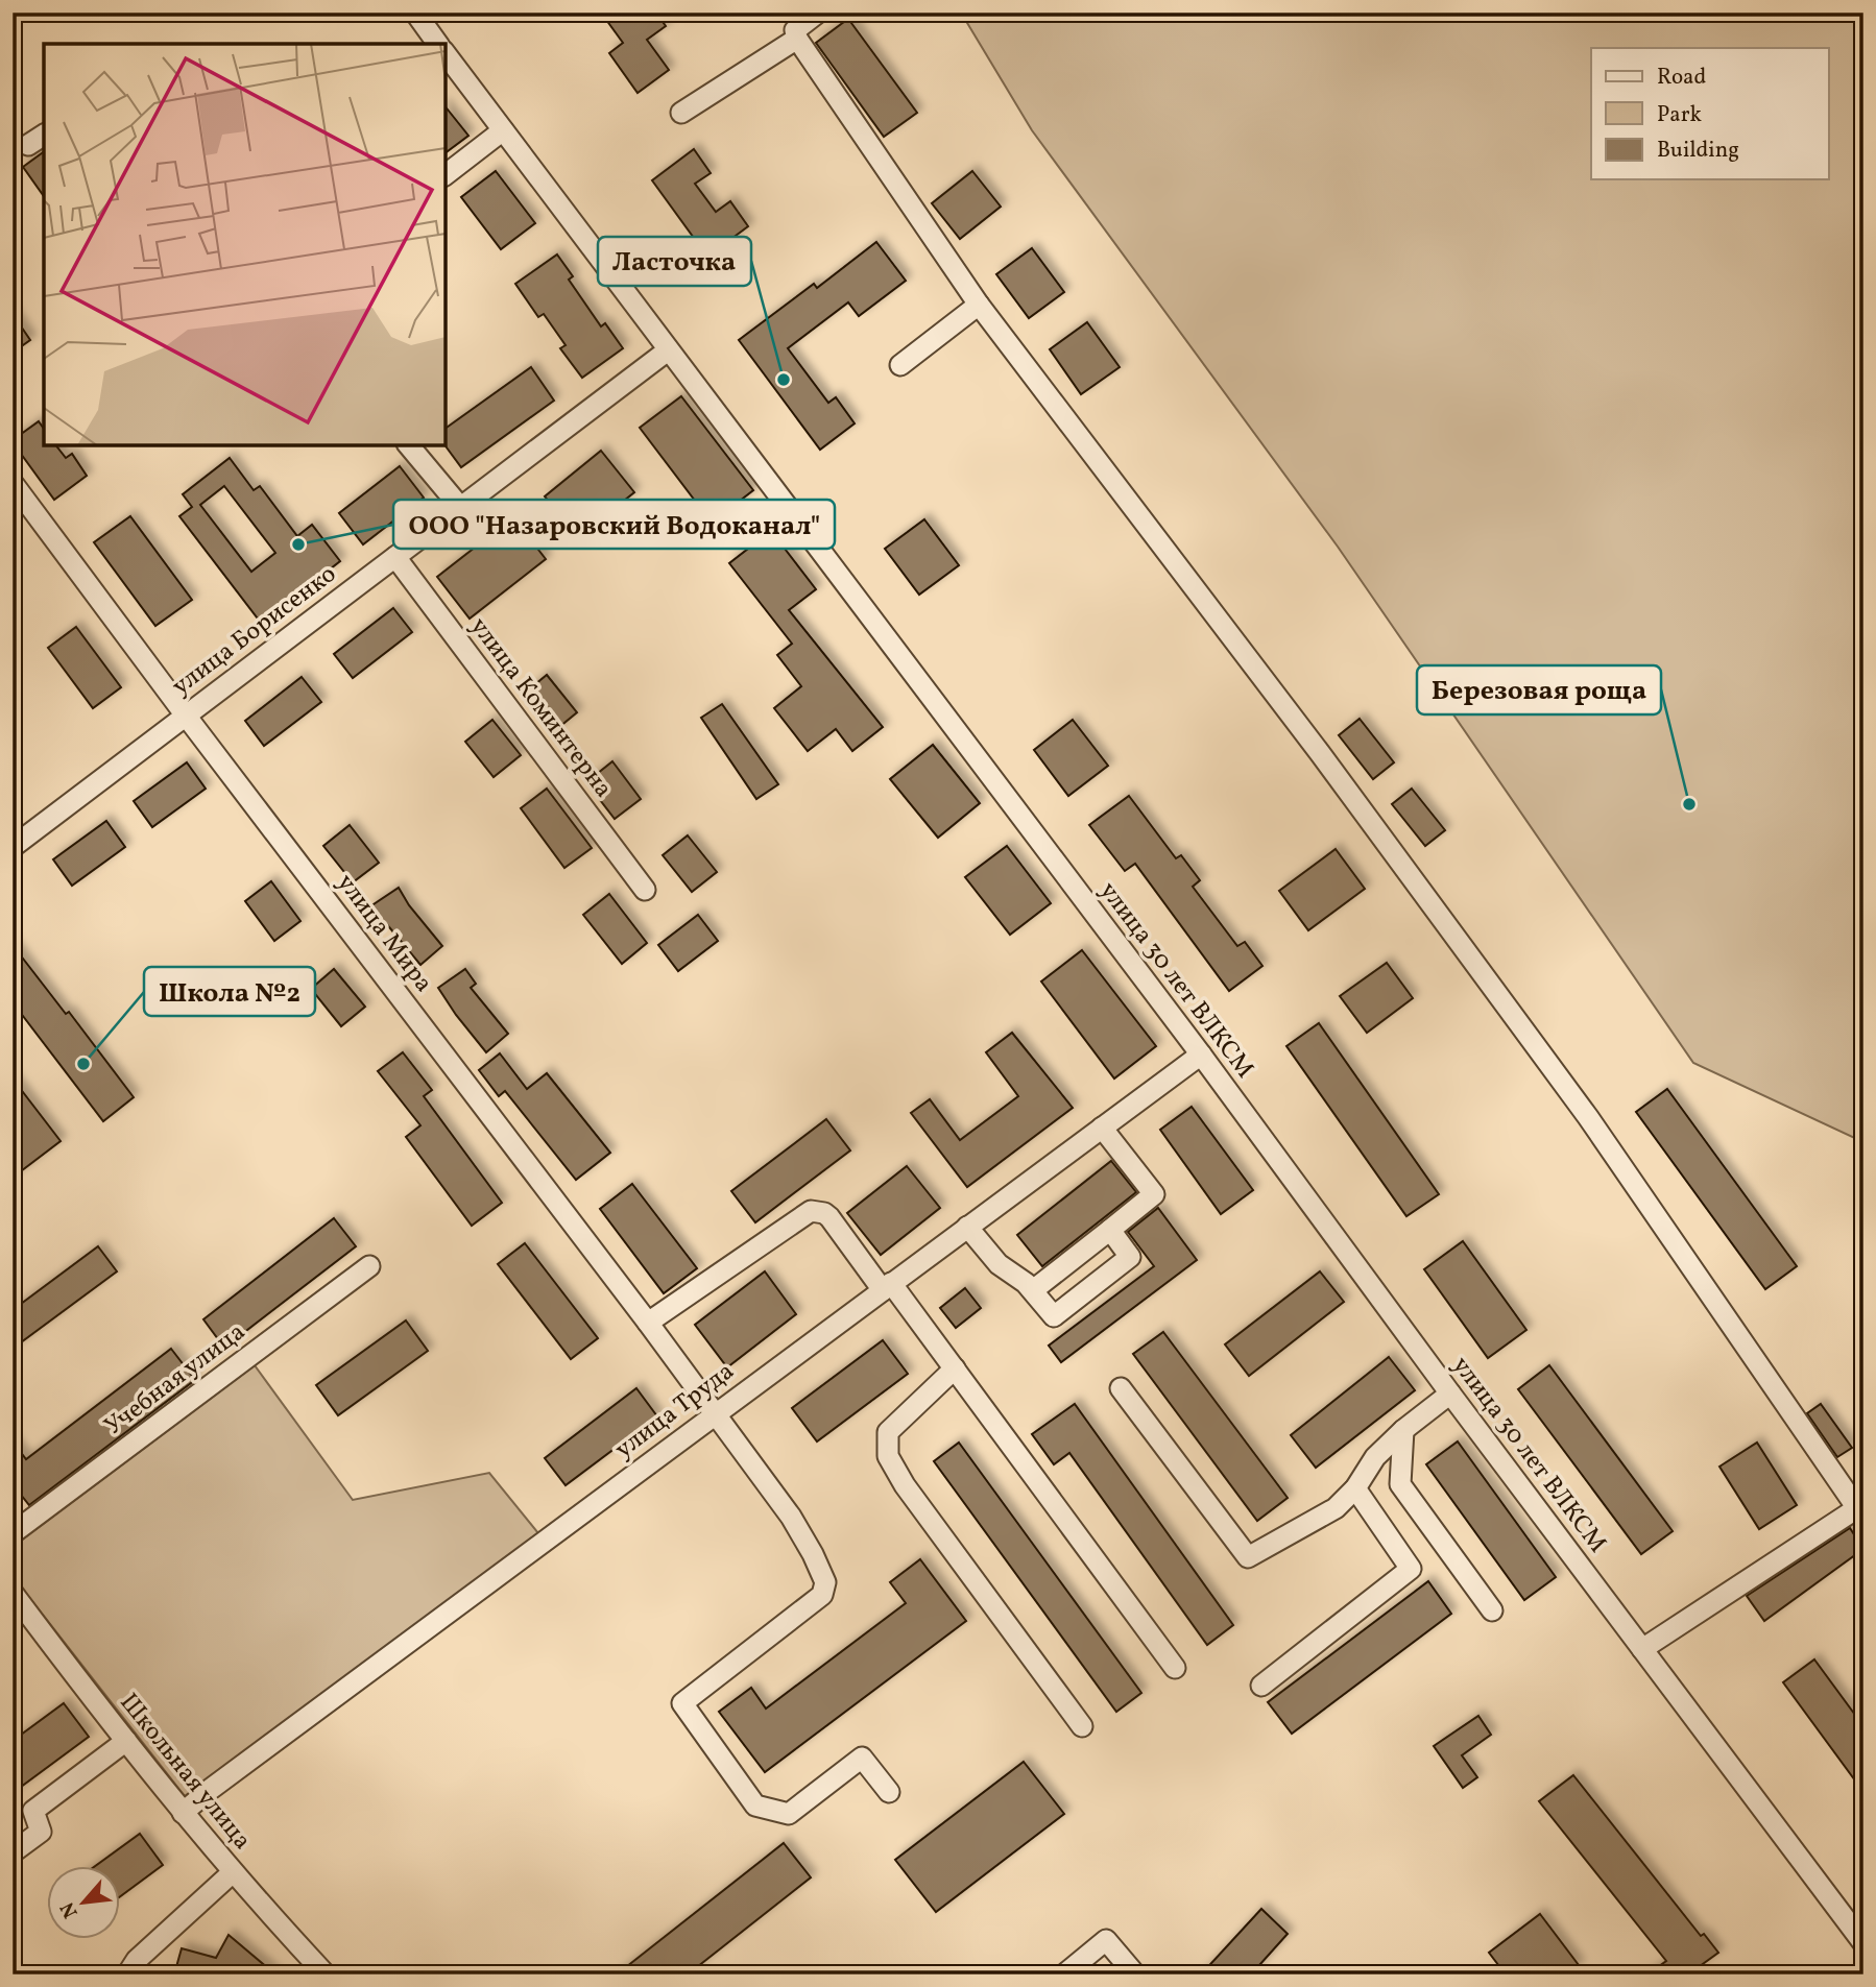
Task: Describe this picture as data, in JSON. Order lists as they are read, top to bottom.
{
  "streets": {
    "street": [
      "улица Борисенко",
      "улица Коминтерна",
      "улица Мира",
      "улица 30 лет ВЛКСМ",
      "Учебная улица",
      "улица Труда",
      "Школьная улица"
    ]
  },
  "crossings": [
    ["улица Борисенко", "улица Коминтерна"],
    ["улица Борисенко", "улица Мира"],
    ["улица Борисенко", "улица 30 лет ВЛКСМ"],
    ["улица Мира", "улица Труда"],
    ["улица 30 лет ВЛКСМ", "улица Труда"],
    ["улица Труда", "Школьная улица"]
  ],
  "places": [
    "Ласточка",
    "ООО \"Назаровский Водоканал\"",
    "Березовая роща",
    "Школа №2"
  ],
  "legend": ["Road", "Park", "Building"],
  "north": "bottom left"
}
